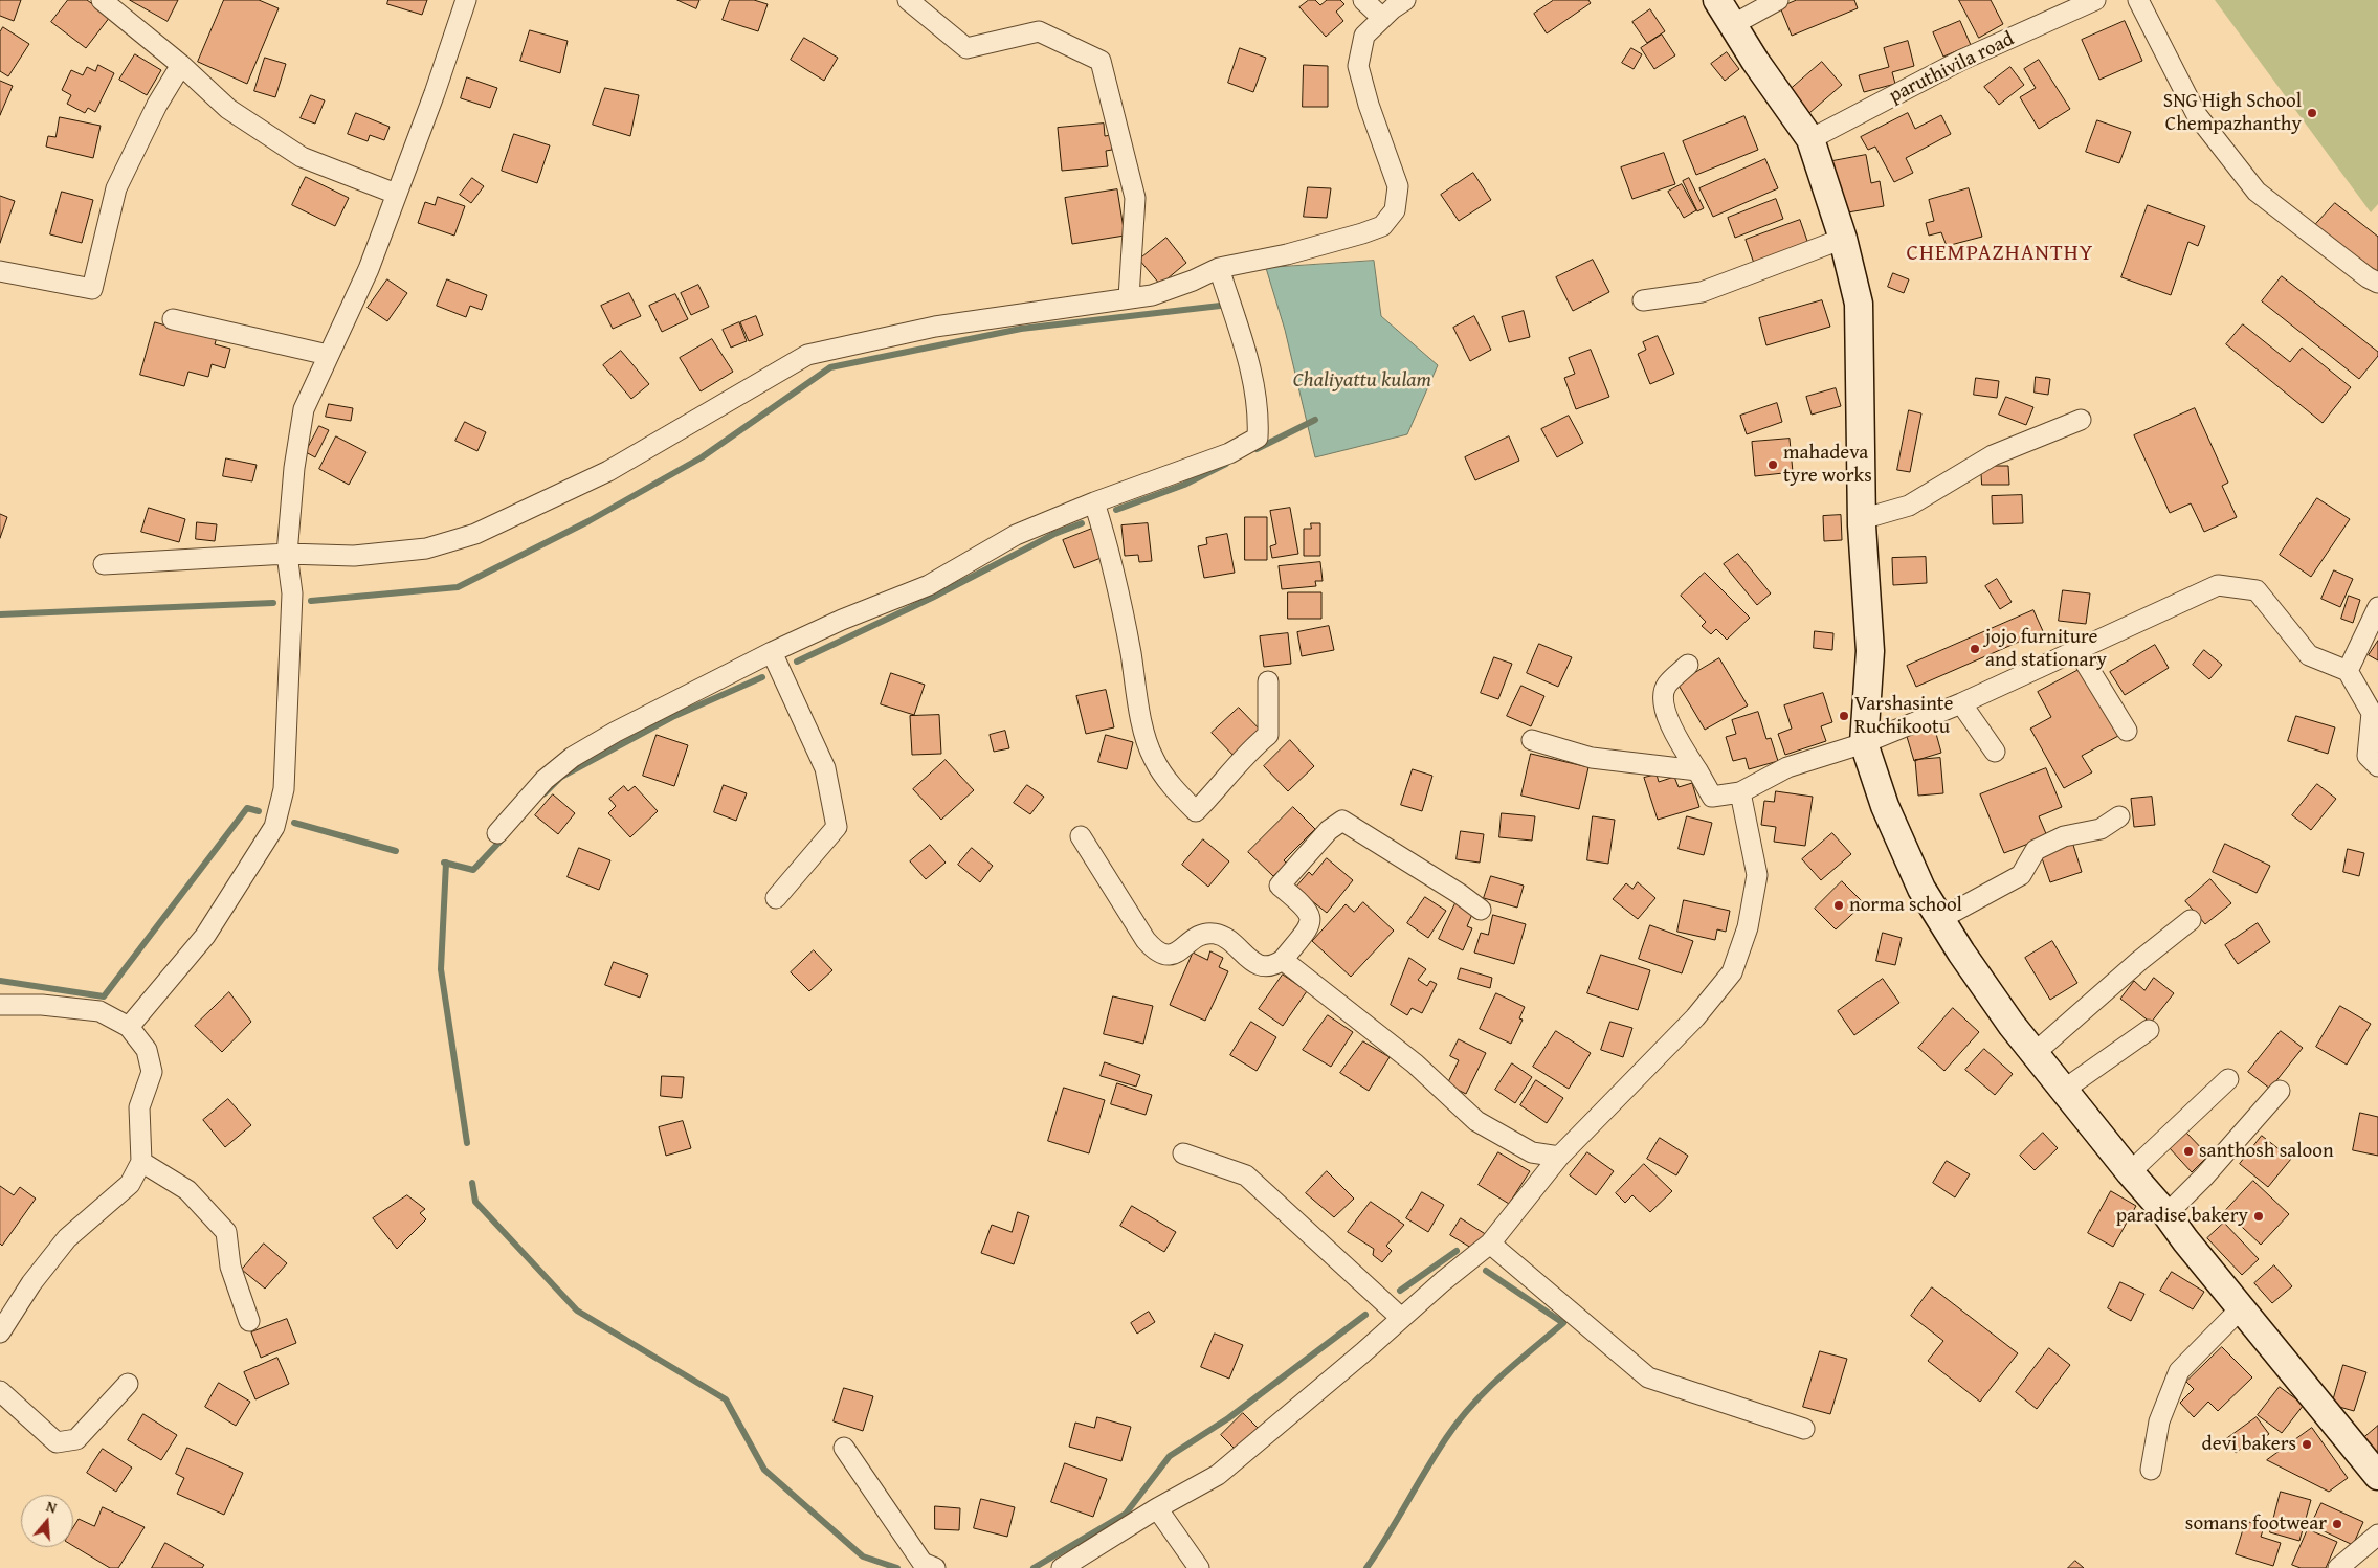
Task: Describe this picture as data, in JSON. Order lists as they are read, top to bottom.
{
  "streets": {
    "street": ["paruthivila road"]
  },
  "districts": ["CHEMPAZHANTHY"],
  "water": ["Chaliyattu kulam"],
  "places": [
    "SNG High School Chempazhanthy",
    "mahadeva tyre works",
    "jojo furniture and stationary",
    "Varshasinte Ruchikootu",
    "norma school",
    "santhosh saloon",
    "paradise bakery",
    "devi bakers",
    "somans footwear"
  ],
  "north": "top"
}
